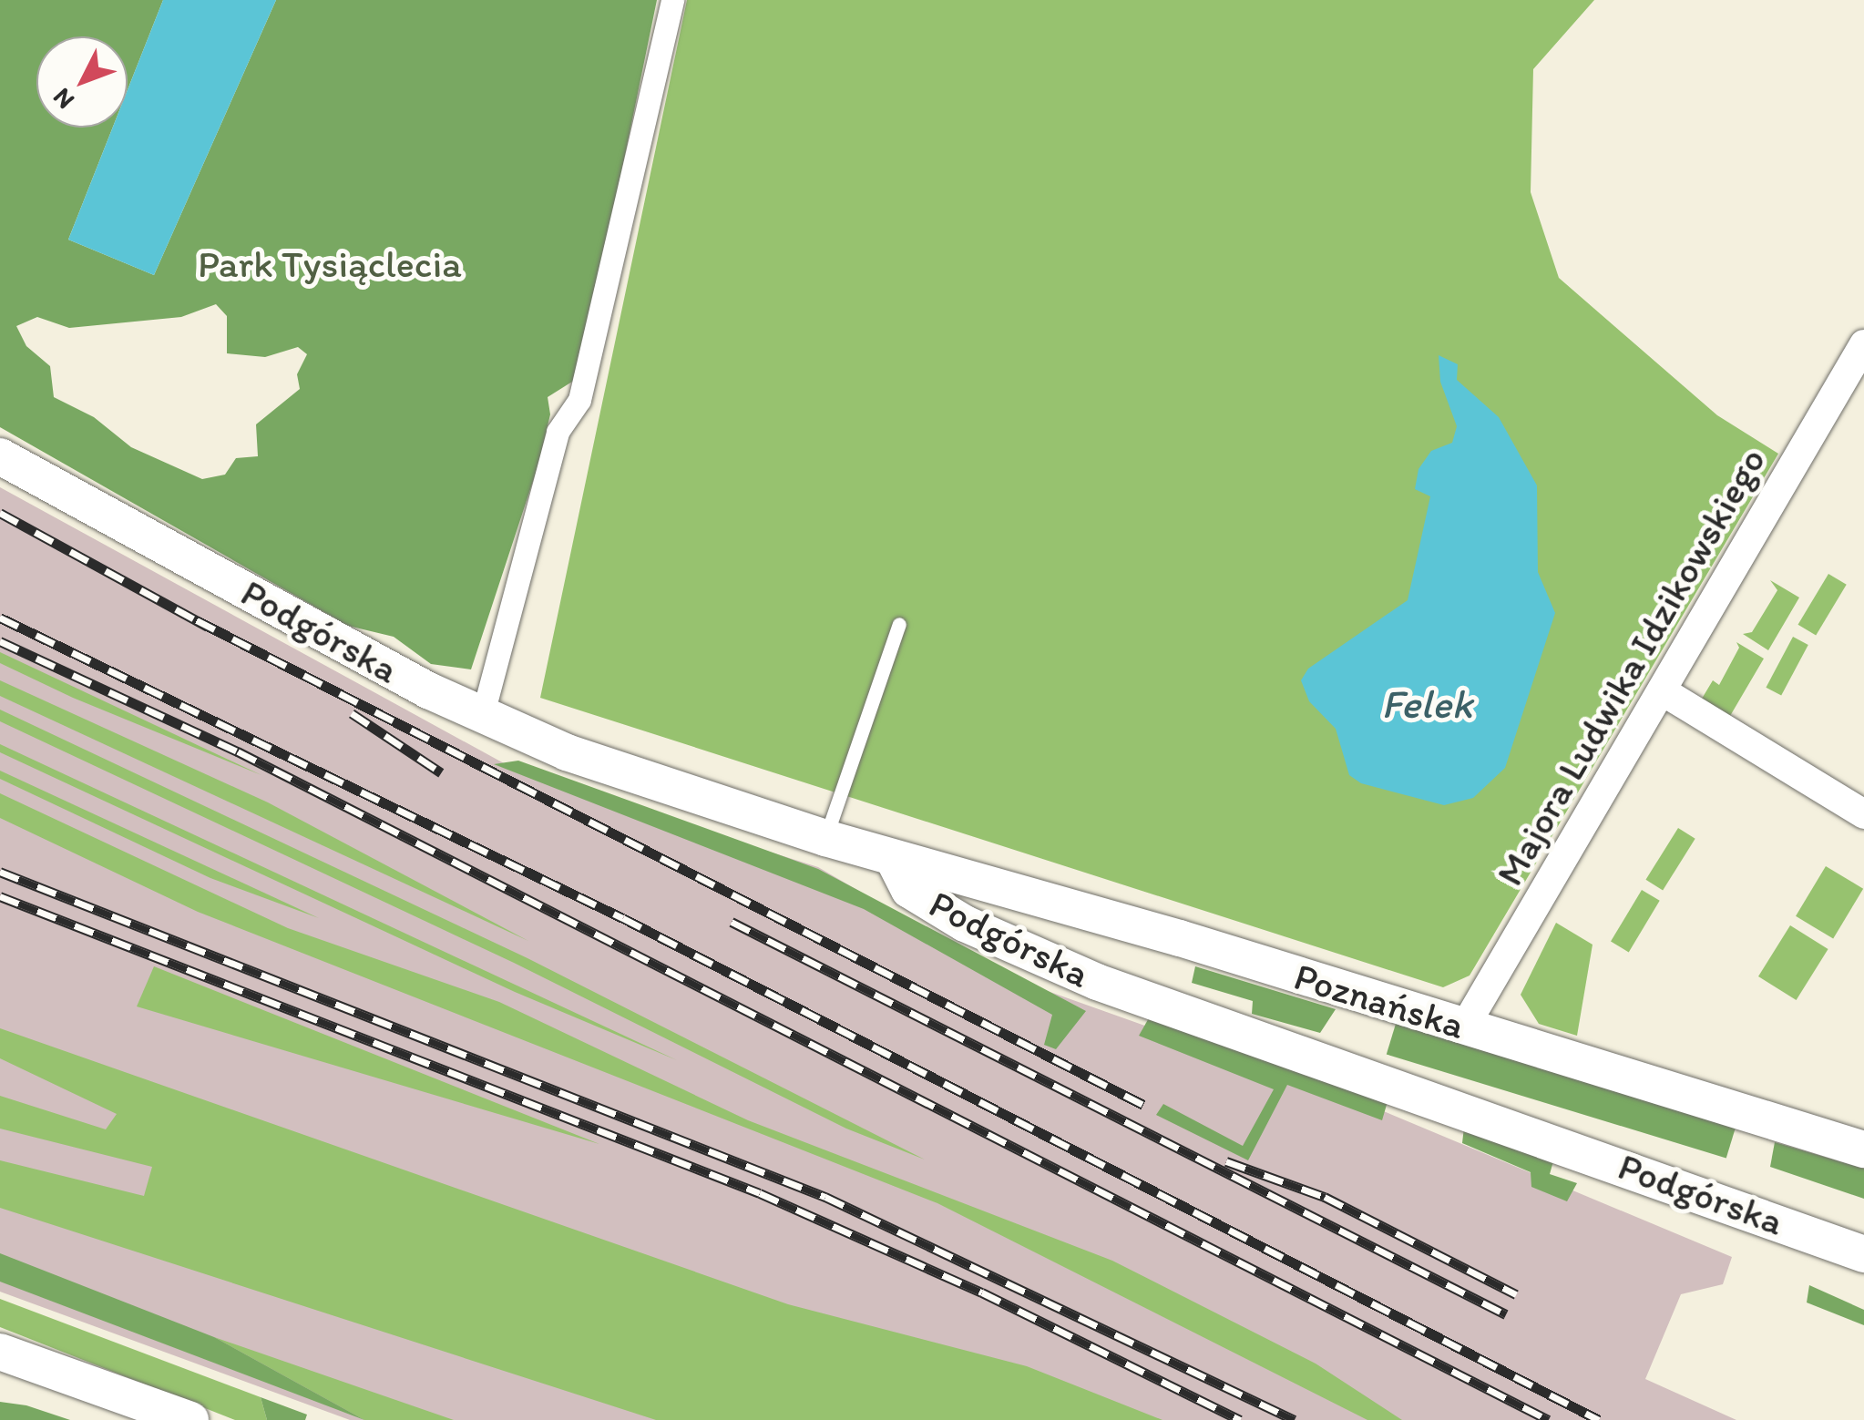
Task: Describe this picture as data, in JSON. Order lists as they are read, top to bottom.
{
  "streets": {
    "street": ["Podgórska", "Majora Ludwika Idzikowskiego", "Poznańska"]
  },
  "crossings": [
    ["Podgórska", "Poznańska"],
    ["Majora Ludwika Idzikowskiego", "Poznańska"]
  ],
  "water": ["Felek"],
  "parks": ["Park Tysiąclecia"],
  "north": "bottom left"
}
